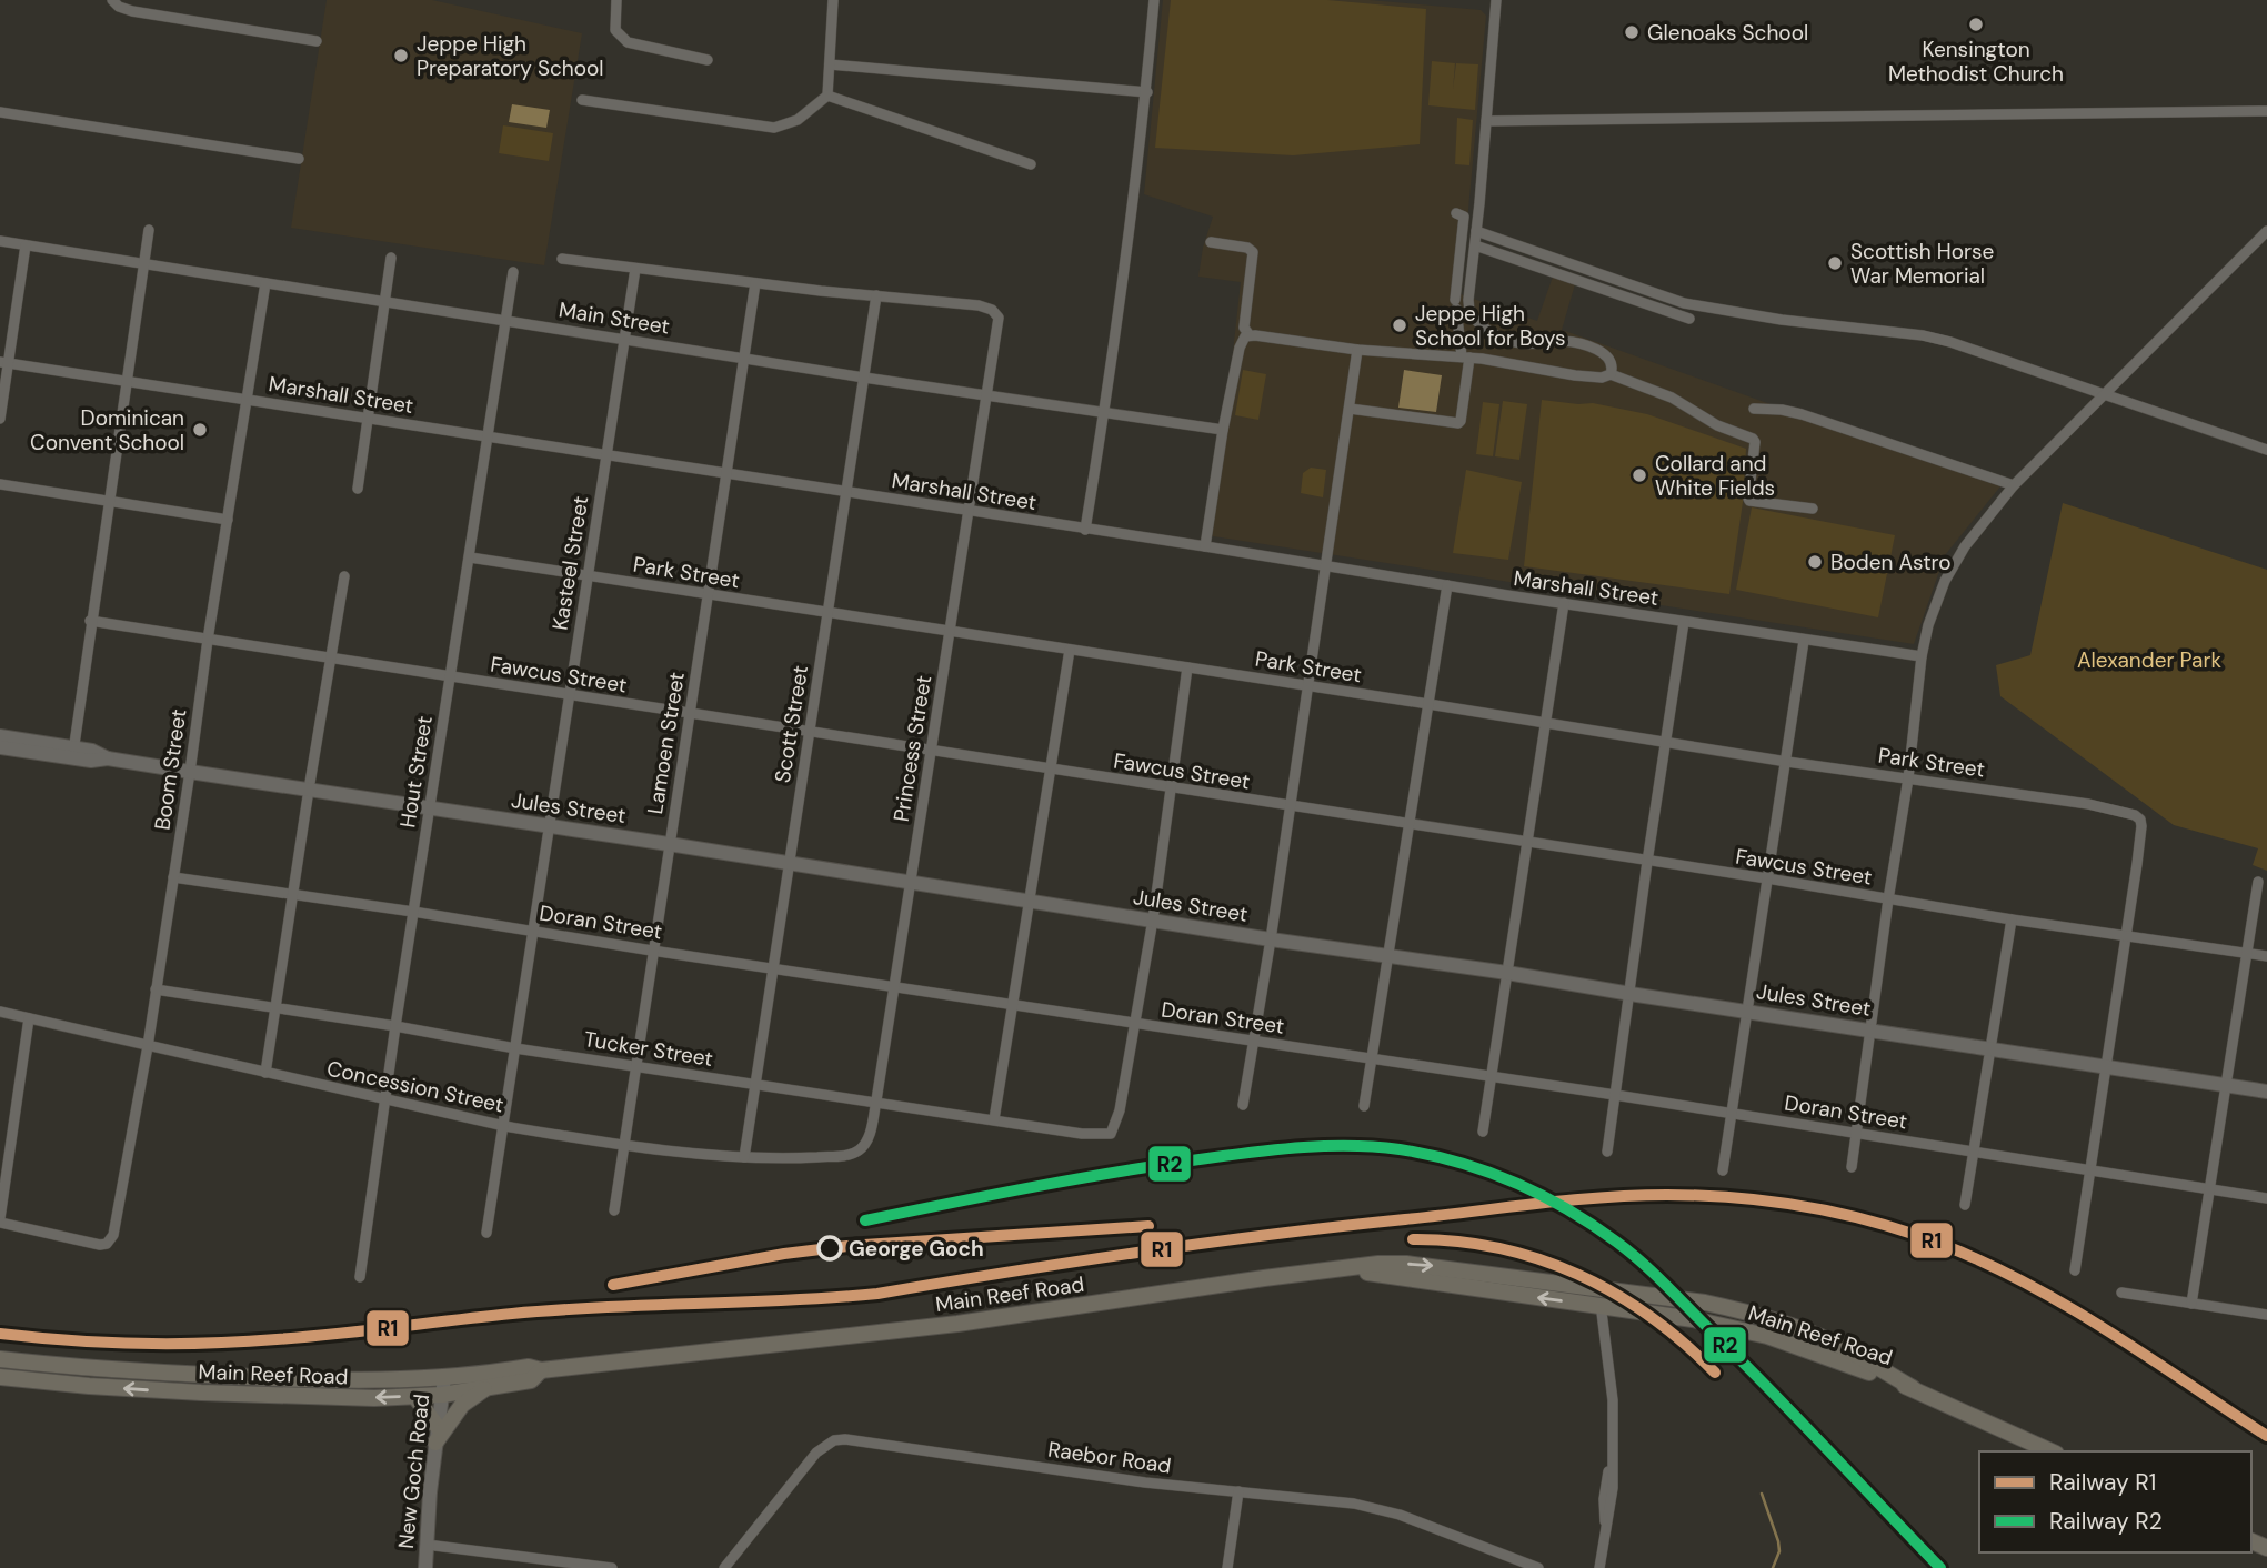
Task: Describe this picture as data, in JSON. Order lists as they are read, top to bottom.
{
  "streets": {
    "main road": ["Jules Street", "Main Reef Road", "New Goch Road"],
    "street": [
      "Main Street",
      "Marshall Street",
      "Kasteel Street",
      "Park Street",
      "Fawcus Street",
      "Scott Street",
      "Lamoen Street",
      "Princess Street",
      "Boom Street",
      "Hout Street",
      "Doran Street",
      "Tucker Street",
      "Concession Street",
      "Raebor Road"
    ]
  },
  "crossings": [
    ["Main Street", "Kasteel Street"],
    ["Main Street", "Scott Street"],
    ["Main Street", "Lamoen Street"],
    ["Main Street", "Princess Street"],
    ["Main Street", "Boom Street"],
    ["Main Street", "Hout Street"],
    ["Marshall Street", "Kasteel Street"],
    ["Marshall Street", "Scott Street"],
    ["Marshall Street", "Lamoen Street"],
    ["Marshall Street", "Princess Street"],
    ["Marshall Street", "Boom Street"],
    ["Marshall Street", "Hout Street"],
    ["Kasteel Street", "Park Street"],
    ["Kasteel Street", "Fawcus Street"],
    ["Kasteel Street", "Jules Street"],
    ["Kasteel Street", "Doran Street"],
    ["Kasteel Street", "Tucker Street"],
    ["Kasteel Street", "Concession Street"],
    ["Park Street", "Fawcus Street"],
    ["Park Street", "Scott Street"],
    ["Park Street", "Lamoen Street"],
    ["Park Street", "Princess Street"],
    ["Park Street", "Hout Street"],
    ["Fawcus Street", "Scott Street"],
    ["Fawcus Street", "Lamoen Street"],
    ["Fawcus Street", "Princess Street"],
    ["Fawcus Street", "Boom Street"],
    ["Fawcus Street", "Hout Street"],
    ["Scott Street", "Princess Street"],
    ["Scott Street", "Jules Street"],
    ["Scott Street", "Doran Street"],
    ["Scott Street", "Tucker Street"],
    ["Scott Street", "Concession Street"],
    ["Lamoen Street", "Jules Street"],
    ["Lamoen Street", "Doran Street"],
    ["Lamoen Street", "Tucker Street"],
    ["Lamoen Street", "Concession Street"],
    ["Princess Street", "Jules Street"],
    ["Princess Street", "Doran Street"],
    ["Princess Street", "Tucker Street"],
    ["Princess Street", "Concession Street"],
    ["Boom Street", "Jules Street"],
    ["Boom Street", "Doran Street"],
    ["Boom Street", "Tucker Street"],
    ["Boom Street", "Concession Street"],
    ["Hout Street", "Jules Street"],
    ["Hout Street", "Doran Street"],
    ["Hout Street", "Tucker Street"],
    ["Hout Street", "Concession Street"],
    ["Doran Street", "Tucker Street"],
    ["Main Reef Road", "New Goch Road"]
  ],
  "parks": ["Alexander Park"],
  "places": [
    "Kensington Methodist Church",
    "Glenoaks School",
    "Jeppe High Preparatory School",
    "Scottish Horse War Memorial",
    "Jeppe High School for Boys",
    "Dominican Convent School",
    "Collard and White Fields",
    "Boden Astro",
    "George Goch"
  ],
  "lines": ["rail line R2", "rail line R1"],
  "legend": ["Railway R1", "Railway R2"]
}
